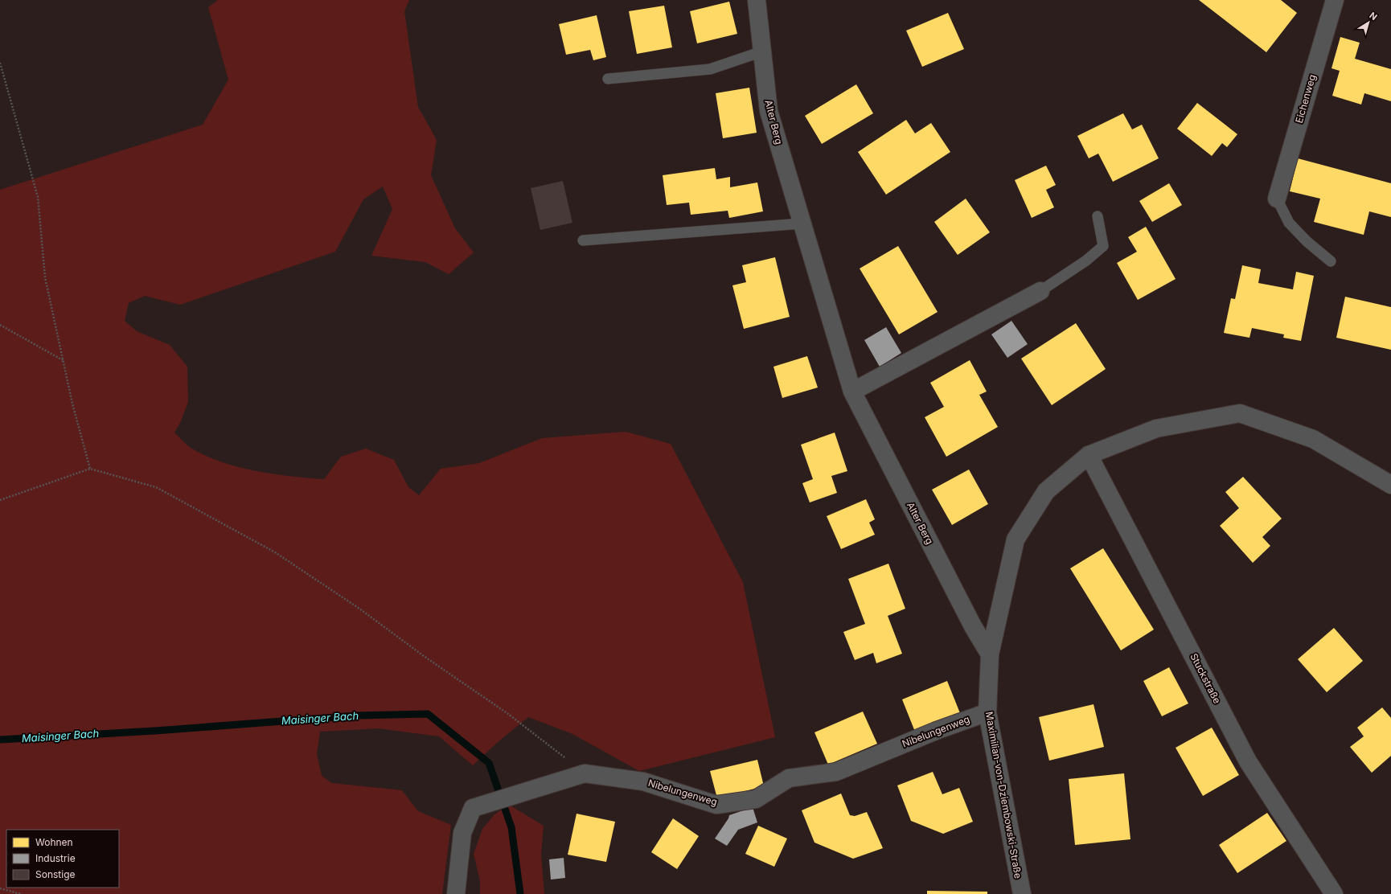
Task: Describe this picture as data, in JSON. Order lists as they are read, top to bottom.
{
  "streets": {
    "street": [
      "Eichenweg",
      "Alter Berg",
      "Stuckstraße",
      "Nibelungenweg",
      "Maximilian-von-Dziembowski-Straße"
    ]
  },
  "crossings": [
    ["Alter Berg", "Maximilian-von-Dziembowski-Straße"],
    ["Stuckstraße", "Maximilian-von-Dziembowski-Straße"],
    ["Nibelungenweg", "Maximilian-von-Dziembowski-Straße"]
  ],
  "water": ["Maisinger Bach"],
  "legend": ["Wohnen", "Industrie", "Sonstige"],
  "north": "top right"
}
